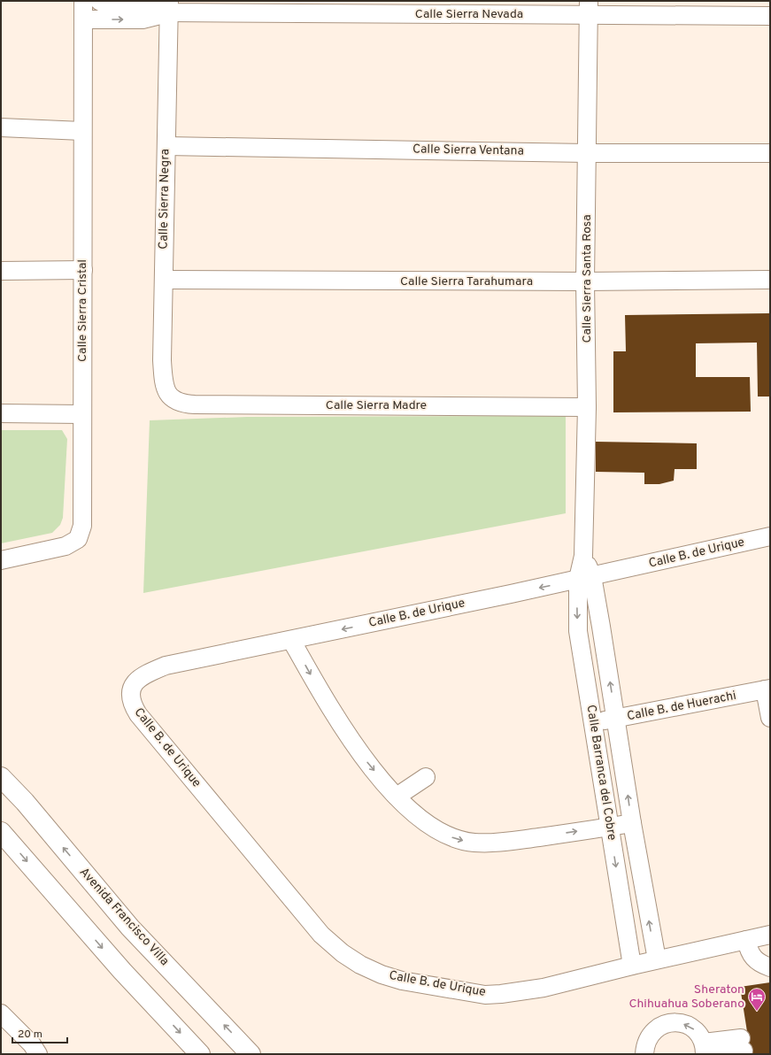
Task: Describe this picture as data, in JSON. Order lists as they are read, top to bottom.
{
  "streets": {
    "main road": ["Avenida Francisco Villa"],
    "street": [
      "Calle Sierra Nevada",
      "Calle Sierra Ventana",
      "Calle Sierra Negra",
      "Calle Sierra Santa Rosa",
      "Calle Sierra Tarahumara",
      "Calle Sierra Cristal",
      "Calle Sierra Madre",
      "Calle B. de Urique",
      "Calle B. de Huerachi",
      "Calle Barranca del Cobre"
    ]
  },
  "crossings": [
    ["Calle Sierra Nevada", "Calle Sierra Negra"],
    ["Calle Sierra Nevada", "Calle Sierra Santa Rosa"],
    ["Calle Sierra Nevada", "Calle Sierra Cristal"],
    ["Calle Sierra Ventana", "Calle Sierra Negra"],
    ["Calle Sierra Ventana", "Calle Sierra Santa Rosa"],
    ["Calle Sierra Negra", "Calle Sierra Tarahumara"],
    ["Calle Sierra Negra", "Calle Sierra Madre"],
    ["Calle Sierra Santa Rosa", "Calle Sierra Tarahumara"],
    ["Calle Sierra Santa Rosa", "Calle Sierra Madre"],
    ["Calle Sierra Santa Rosa", "Calle B. de Urique"],
    ["Calle Sierra Santa Rosa", "Calle Barranca del Cobre"],
    ["Calle B. de Urique", "Calle Barranca del Cobre"],
    ["Calle B. de Huerachi", "Calle Barranca del Cobre"]
  ],
  "places": {
    "hotel": ["Sheraton Chihuahua Soberano"]
  },
  "scale_bar": "20 m"
}
